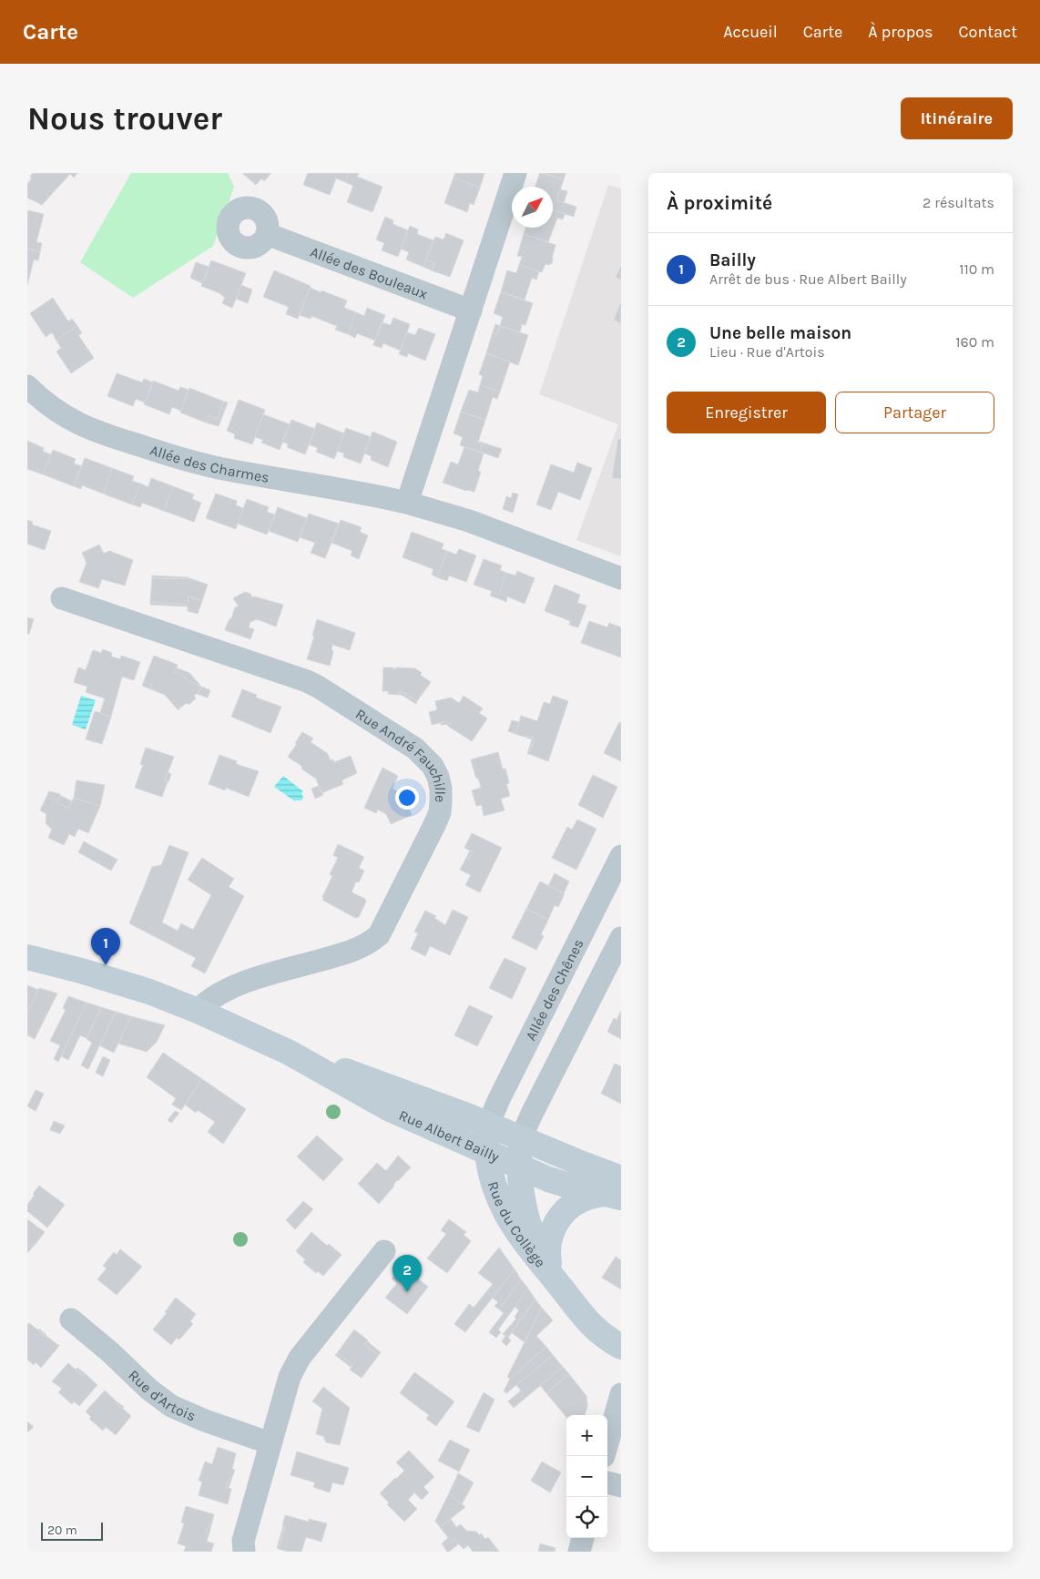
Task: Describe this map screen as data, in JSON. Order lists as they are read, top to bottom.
{
  "streets": {
    "main road": ["Rue Albert Bailly", "Rue du Collège"],
    "street": [
      "Allée des Bouleaux",
      "Allée des Charmes",
      "Rue André Fauchille",
      "Allée des Chênes",
      "Rue d'Artois"
    ]
  },
  "crossings": [
    ["Rue André Fauchille", "Rue Albert Bailly"],
    ["Allée des Chênes", "Rue Albert Bailly"],
    ["Allée des Chênes", "Rue du Collège"],
    ["Rue Albert Bailly", "Rue du Collège"]
  ],
  "scale_bar": "20 m",
  "north": "top right",
  "page": {
    "header": "Carte",
    "nav": [
      "Accueil",
      "Carte",
      "À propos",
      "Contact"
    ],
    "buttons": [
      "Itinéraire",
      ["Enregistrer", "Partager"]
    ],
    "title": "Nous trouver",
    "heading": ["À proximité", "2 résultats"],
    "list": [
      {
        "mark": "1",
        "name": "Bailly",
        "note": "Arrêt de bus · Rue Albert Bailly",
        "value": "110 m"
      },
      {
        "mark": "2",
        "name": "Une belle maison",
        "note": "Lieu · Rue d'Artois",
        "value": "160 m"
      }
    ],
    "pins": ["1", "2"],
    "map_buttons": ["+", "−"],
    "scale": "20 m"
  }
}
